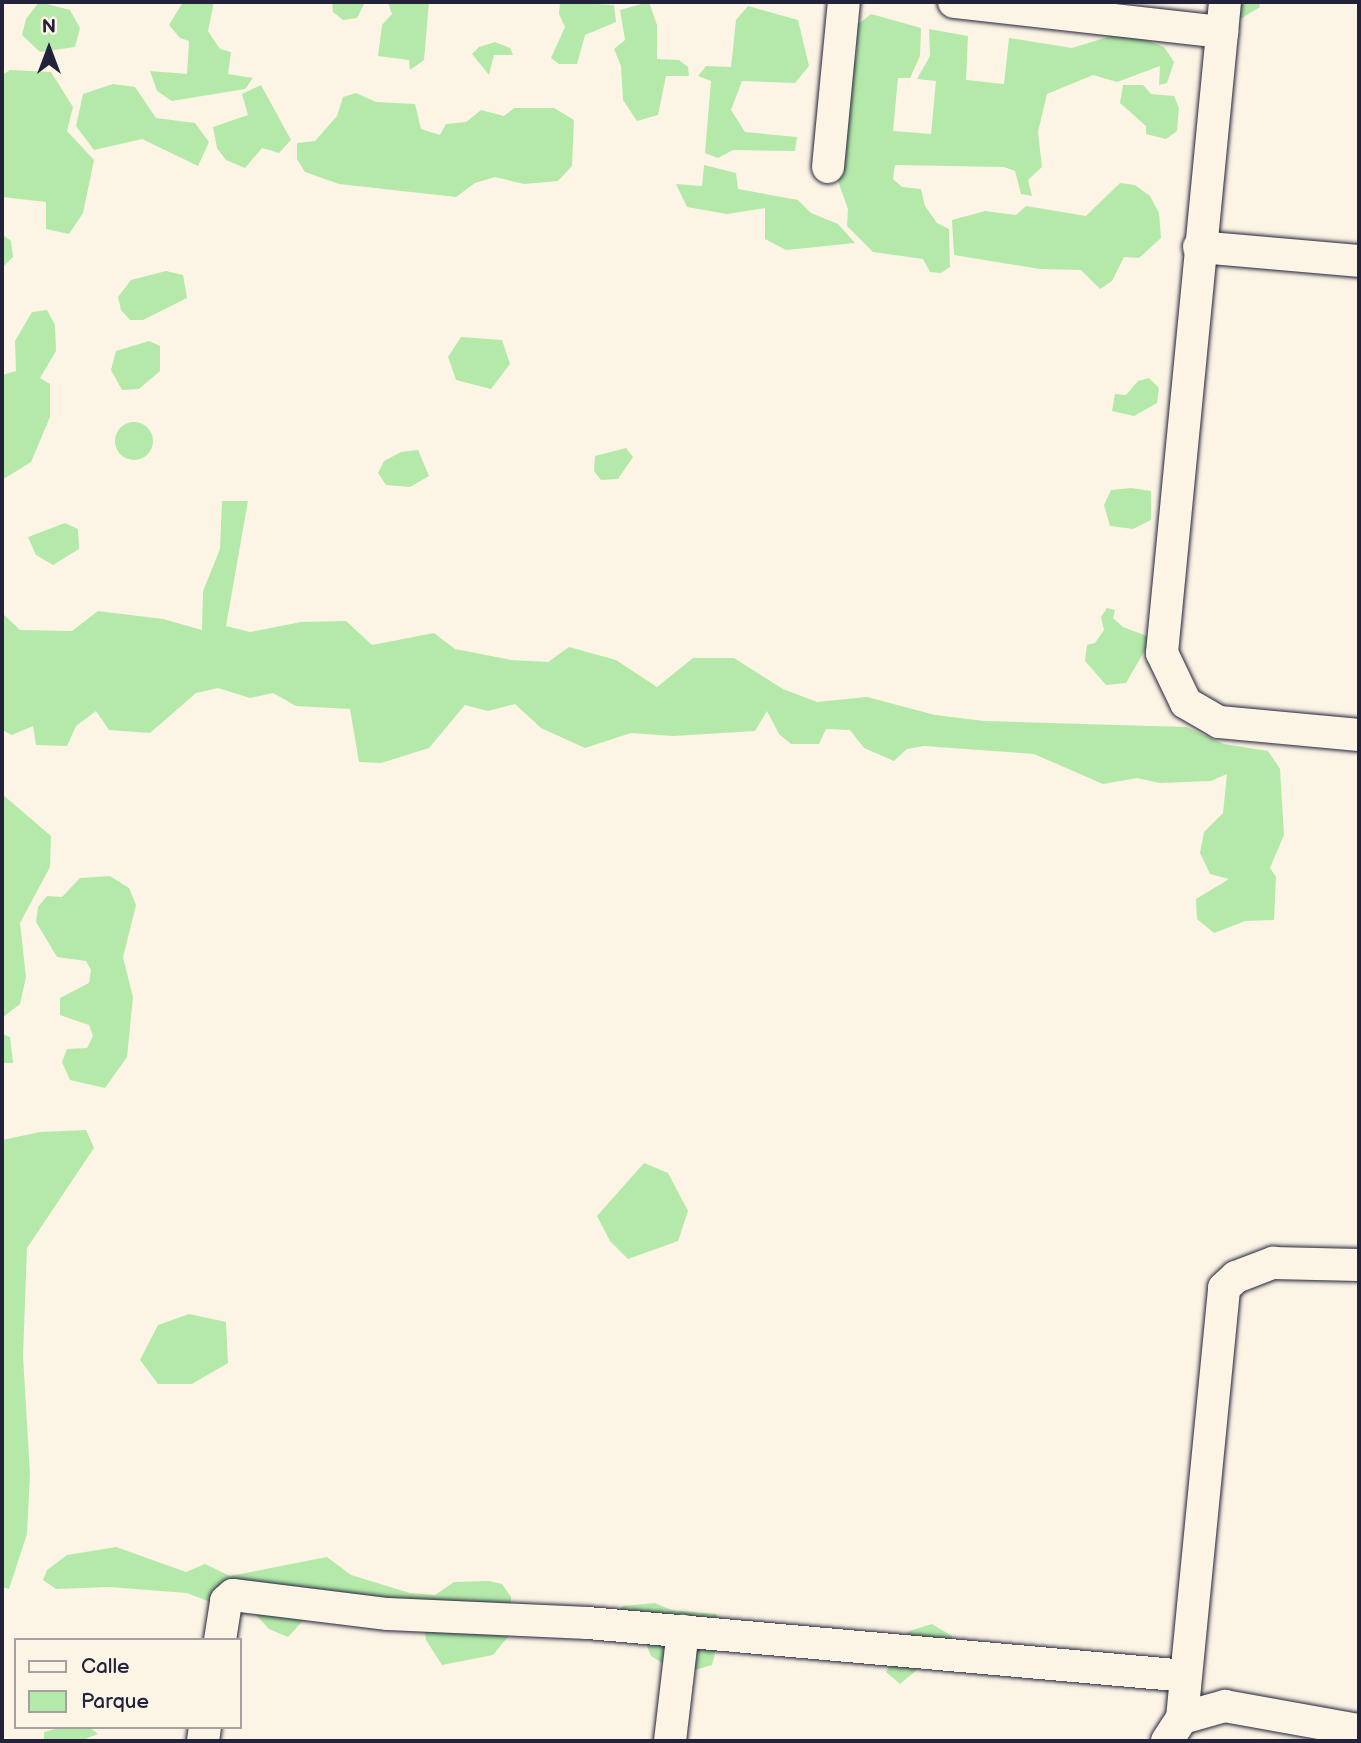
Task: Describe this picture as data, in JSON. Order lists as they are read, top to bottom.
{
  "legend": ["Calle", "Parque"],
  "north": "top"
}
